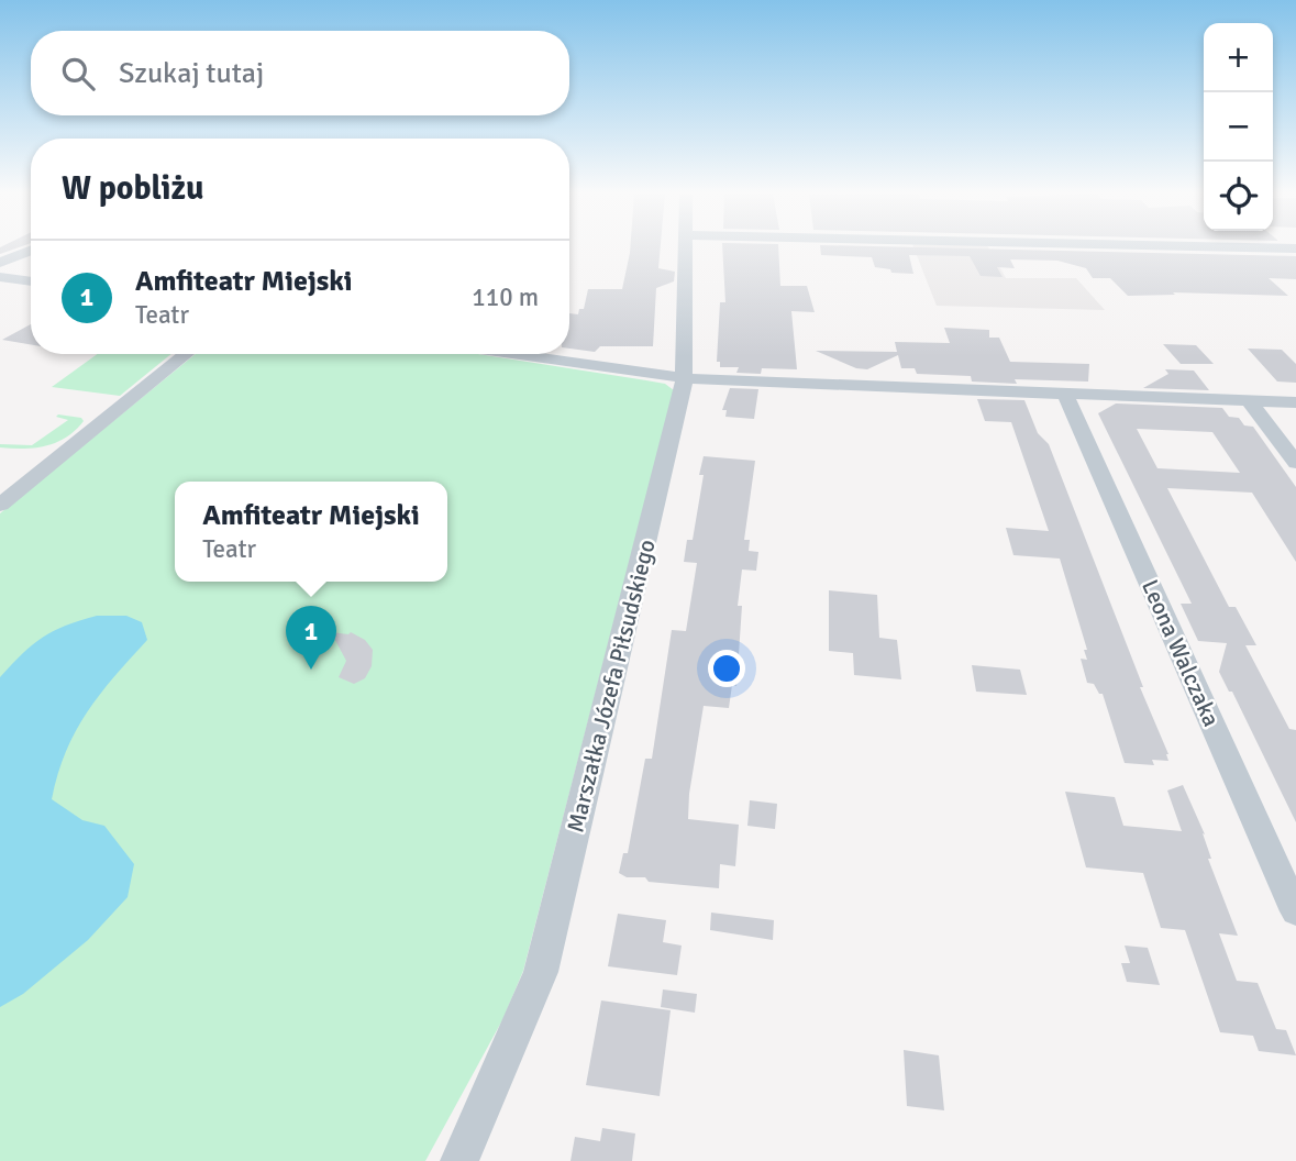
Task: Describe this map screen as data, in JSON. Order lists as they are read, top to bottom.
{
  "streets": {
    "street": ["Leona Walczaka", "Marszałka Józefa Piłsudskiego"]
  },
  "page": {
    "map_buttons": ["+", "−"],
    "search": "Szukaj tutaj",
    "heading": "W pobliżu",
    "list": [
      {
        "mark": "1",
        "name": "Amfiteatr Miejski",
        "note": "Teatr",
        "value": "110 m"
      }
    ],
    "popup": ["Amfiteatr Miejski", "Teatr"],
    "pins": "1"
  }
}
